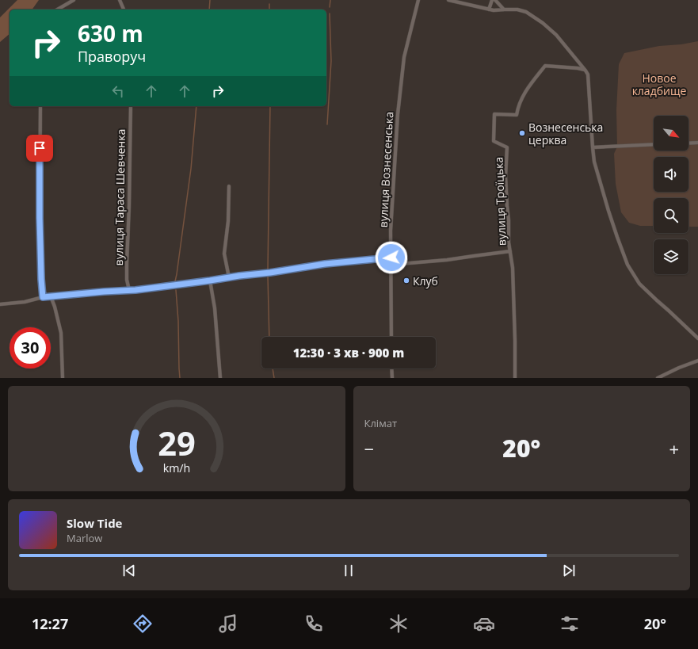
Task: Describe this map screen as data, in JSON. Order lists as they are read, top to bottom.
{
  "streets": {
    "street": ["вулиця Вознесенська", "вулиця Тараса Шевченка", "вулиця Троїцька"]
  },
  "parks": ["Новое кладбище"],
  "places": ["Вознесенська церква", "Клуб"],
  "north": "bottom right",
  "page": {
    "turn": ["630 m", "Праворуч"],
    "limit": "30",
    "trip": "12:30 · 3 хв · 900 m",
    "tile": "Клімат",
    "heat": ["−", "20°", "+"],
    "song": ["Slow Tide", "Marlow"],
    "tabs": ["12:27", "20°"],
    "gauge": ["29", "km/h"]
  }
}
